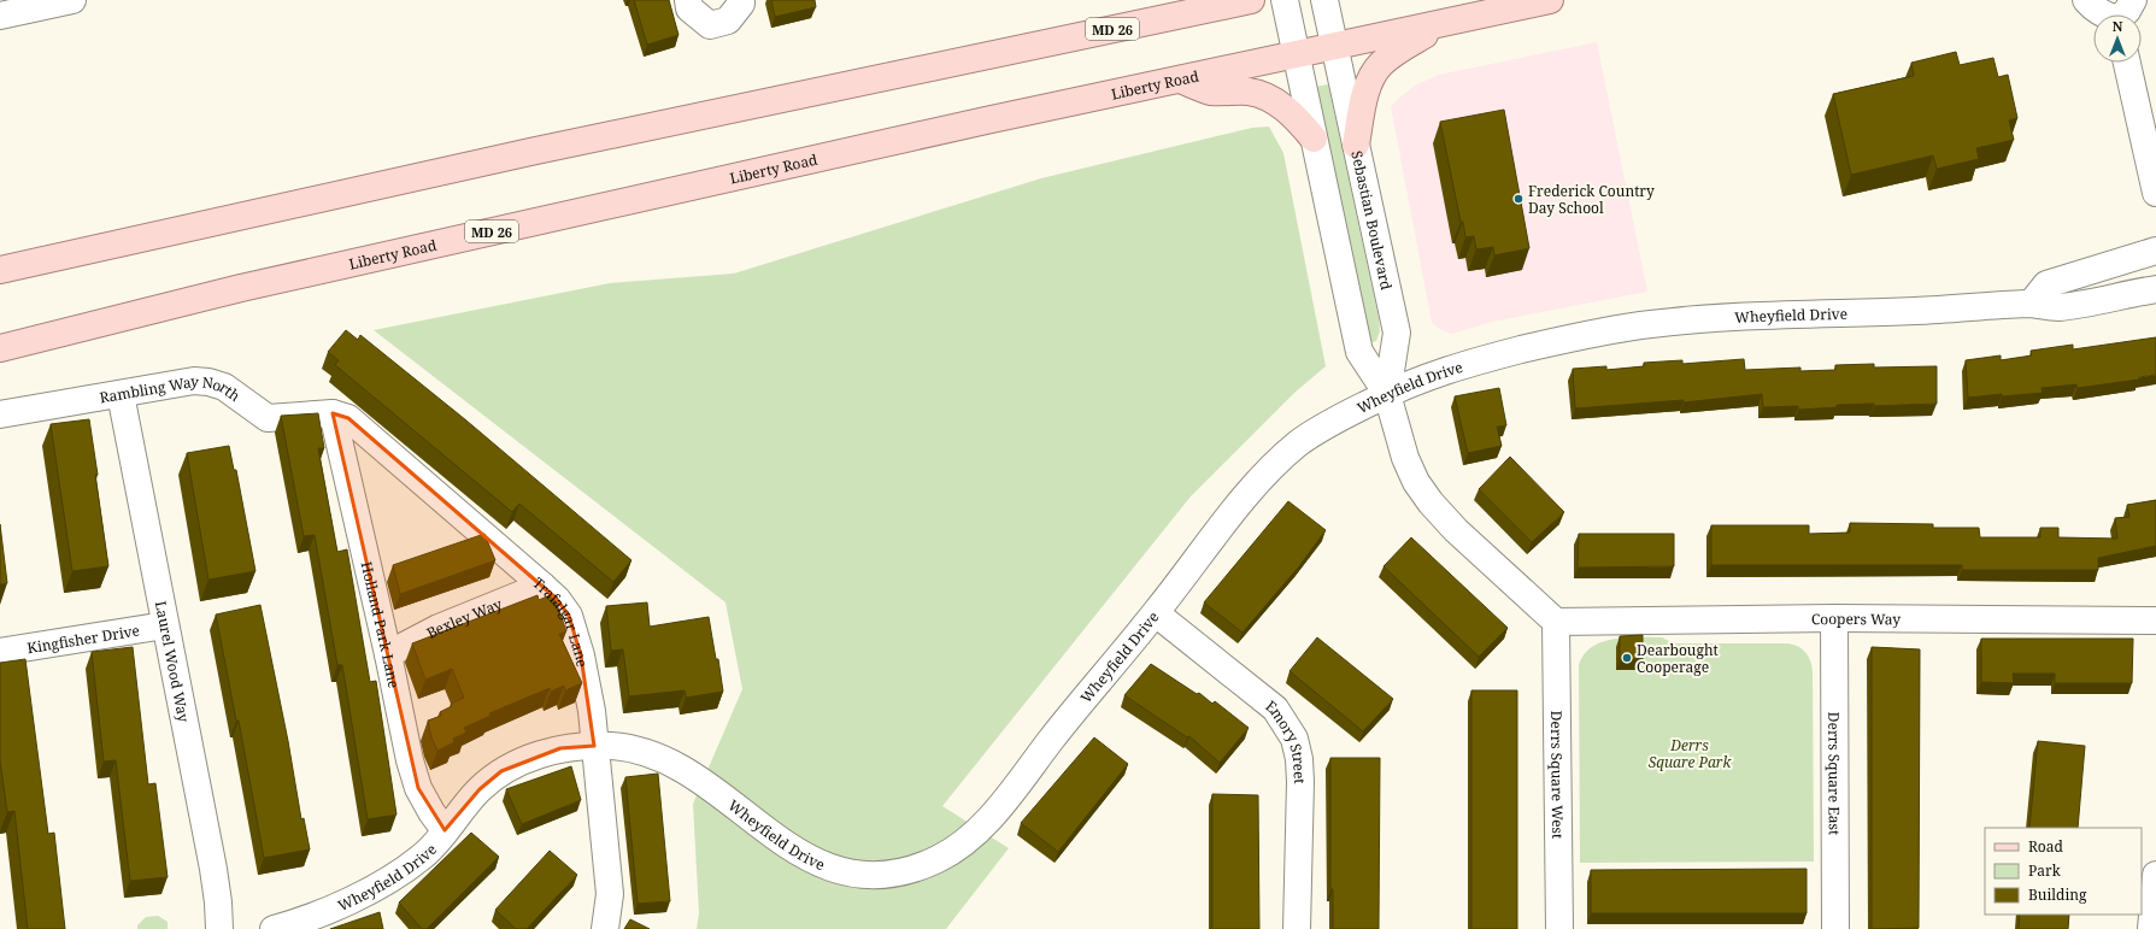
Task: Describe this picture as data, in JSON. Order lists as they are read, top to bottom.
{
  "streets": {
    "main road": ["MD 26", "Liberty Road"],
    "street": [
      "Sebastian Boulevard",
      "Wheyfield Drive",
      "Rambling Way North",
      "Bexley Way",
      "Coopers Way",
      "Holland Park Lane",
      "Trafalgar Lane",
      "Kingfisher Drive",
      "Laurel Wood Way",
      "Emory Street",
      "Derrs Square East",
      "Derrs Square West"
    ]
  },
  "crossings": [
    ["Liberty Road", "Sebastian Boulevard"],
    ["Sebastian Boulevard", "Wheyfield Drive"],
    ["Sebastian Boulevard", "Coopers Way"],
    ["Sebastian Boulevard", "Derrs Square West"],
    ["Wheyfield Drive", "Holland Park Lane"],
    ["Wheyfield Drive", "Trafalgar Lane"],
    ["Wheyfield Drive", "Emory Street"],
    ["Rambling Way North", "Holland Park Lane"],
    ["Rambling Way North", "Trafalgar Lane"],
    ["Rambling Way North", "Laurel Wood Way"],
    ["Bexley Way", "Holland Park Lane"],
    ["Bexley Way", "Trafalgar Lane"],
    ["Coopers Way", "Derrs Square East"],
    ["Coopers Way", "Derrs Square West"],
    ["Holland Park Lane", "Trafalgar Lane"],
    ["Kingfisher Drive", "Laurel Wood Way"]
  ],
  "parks": ["Derrs Square Park"],
  "places": ["Frederick Country Day School", "Dearbought Cooperage"],
  "legend": ["Road", "Park", "Building"],
  "north": "top"
}
